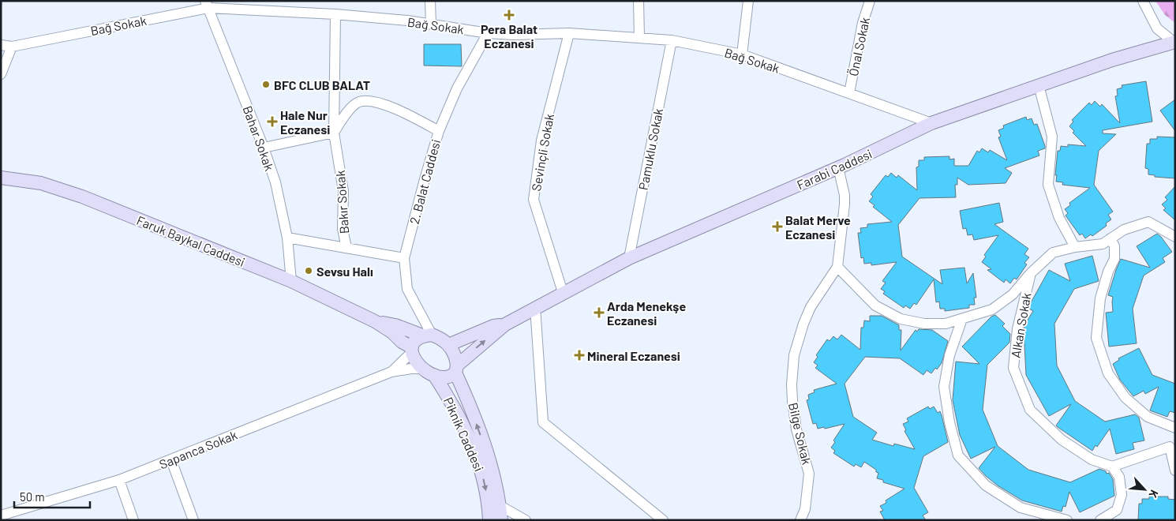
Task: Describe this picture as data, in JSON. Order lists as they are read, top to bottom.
{
  "streets": {
    "main road": ["Farabi Caddesi", "Faruk Baykal Caddesi", "Piknik Caddesi"],
    "street": [
      "Bağ Sokak",
      "Önal Sokak",
      "Bahar Sokak",
      "Pamuklu Sokak",
      "Sevinçli Sokak",
      "2. Balat Caddesi",
      "Bakır Sokak",
      "Alkan Sokak",
      "Bilge Sokak",
      "Sapanca Sokak"
    ]
  },
  "crossings": [
    ["Bağ Sokak", "Önal Sokak"],
    ["Bağ Sokak", "Bahar Sokak"],
    ["Bağ Sokak", "Pamuklu Sokak"],
    ["Bağ Sokak", "Sevinçli Sokak"],
    ["Bağ Sokak", "Farabi Caddesi"],
    ["Bağ Sokak", "2. Balat Caddesi"],
    ["Bağ Sokak", "Bakır Sokak"],
    ["Bahar Sokak", "Faruk Baykal Caddesi"],
    ["Pamuklu Sokak", "Farabi Caddesi"],
    ["Sevinçli Sokak", "Farabi Caddesi"],
    ["Farabi Caddesi", "Bilge Sokak"],
    ["2. Balat Caddesi", "Piknik Caddesi"],
    ["2. Balat Caddesi", "Sapanca Sokak"],
    ["Piknik Caddesi", "Sapanca Sokak"]
  ],
  "places": {
    "health": [
      "Pera Balat Eczanesi",
      "Hale Nur Eczanesi",
      "Balat Merve Eczanesi",
      "Arda Menekşe Eczanesi",
      "Mineral Eczanesi"
    ],
    "other": ["BFC CLUB BALAT", "Sevsu Halı"]
  },
  "scale_bar": "50 m",
  "north": "bottom right"
}
